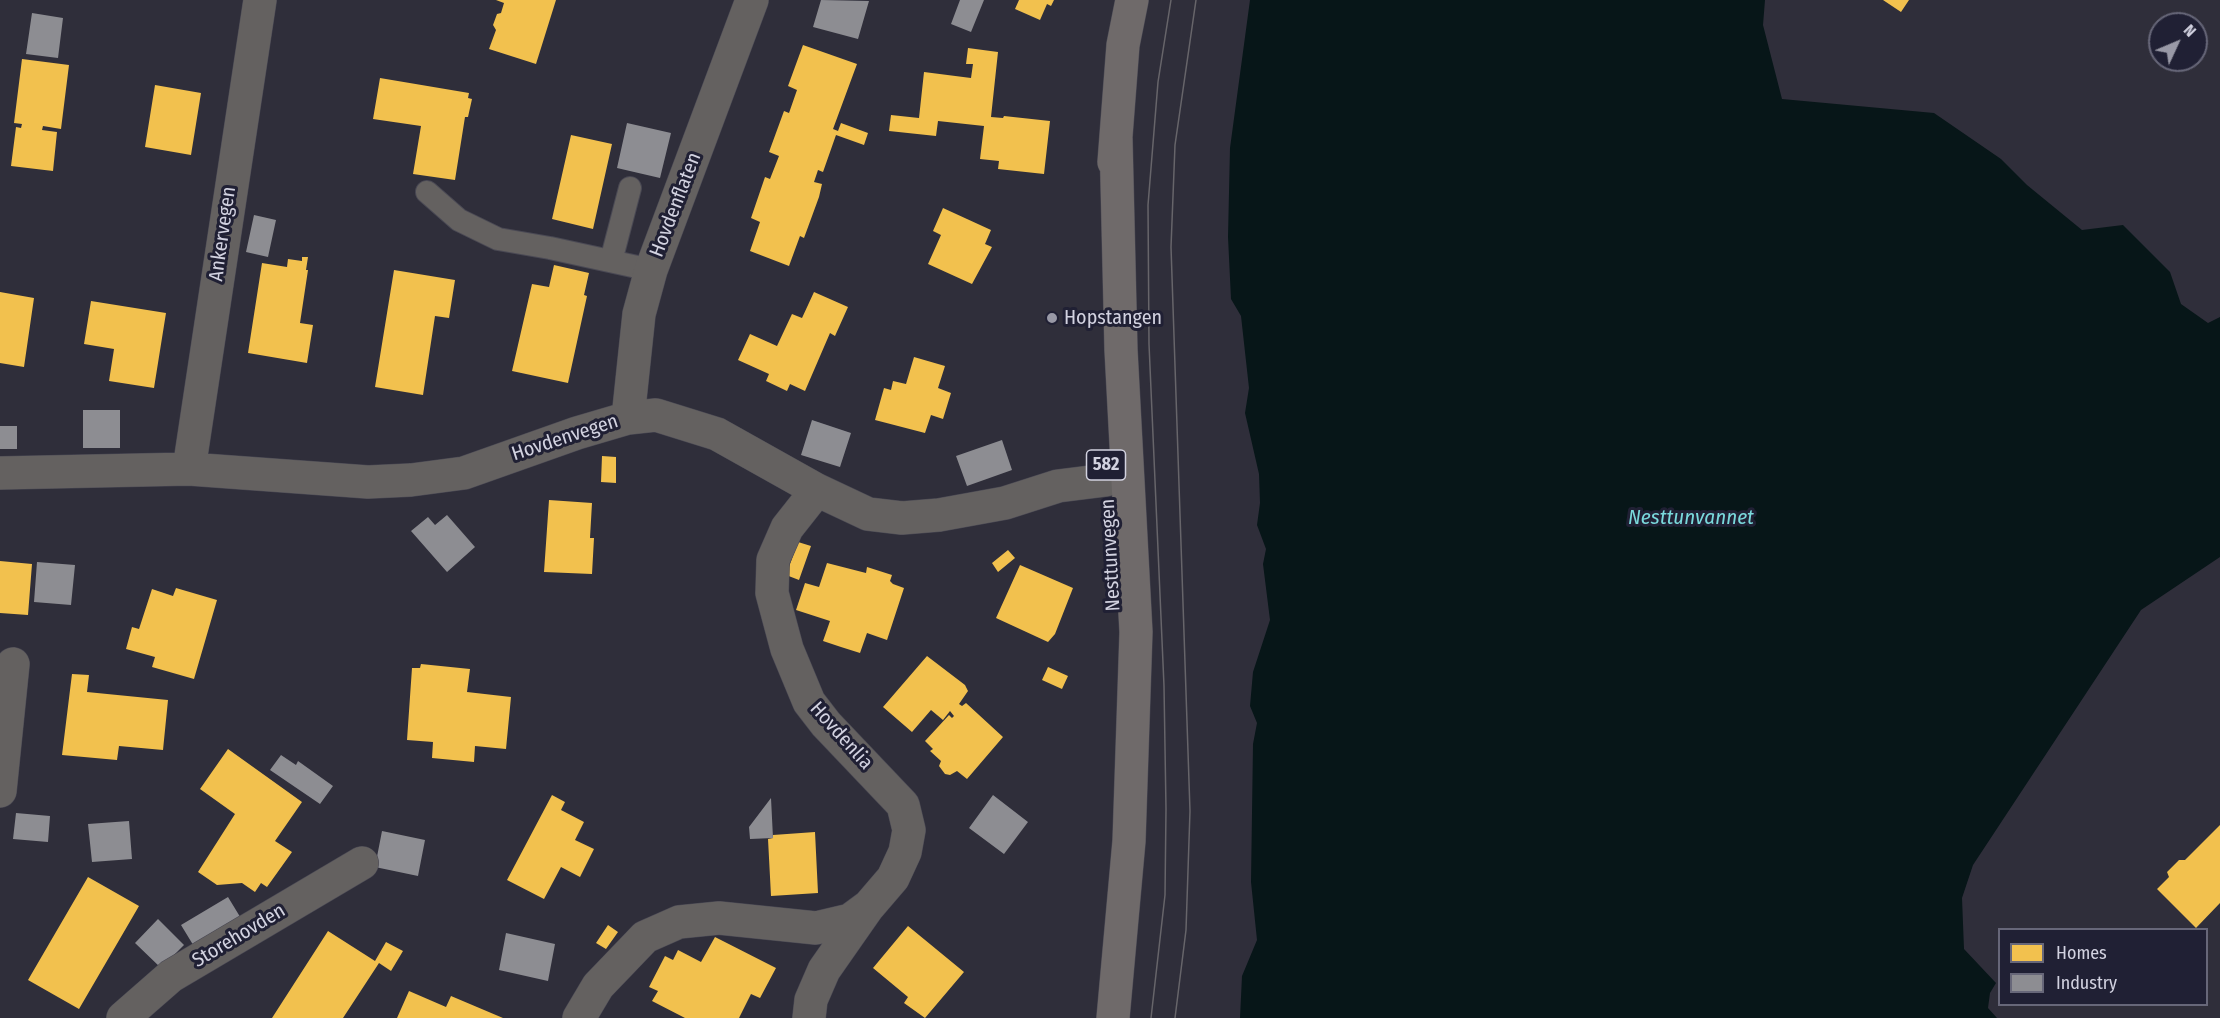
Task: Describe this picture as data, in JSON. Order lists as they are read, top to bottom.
{
  "streets": {
    "main road": ["582", "Nesttunvegen"],
    "street": [
      "Hovdenflaten",
      "Ankervegen",
      "Hovdenvegen",
      "Hovdenlia",
      "Storehovden"
    ]
  },
  "crossings": [
    ["Hovdenflaten", "Hovdenvegen"],
    ["Ankervegen", "Hovdenvegen"],
    ["Hovdenvegen", "Nesttunvegen"],
    ["Hovdenvegen", "Hovdenlia"]
  ],
  "water": ["Nesttunvannet"],
  "places": ["Hopstangen"],
  "legend": ["Homes", "Industry"],
  "north": "top right"
}
